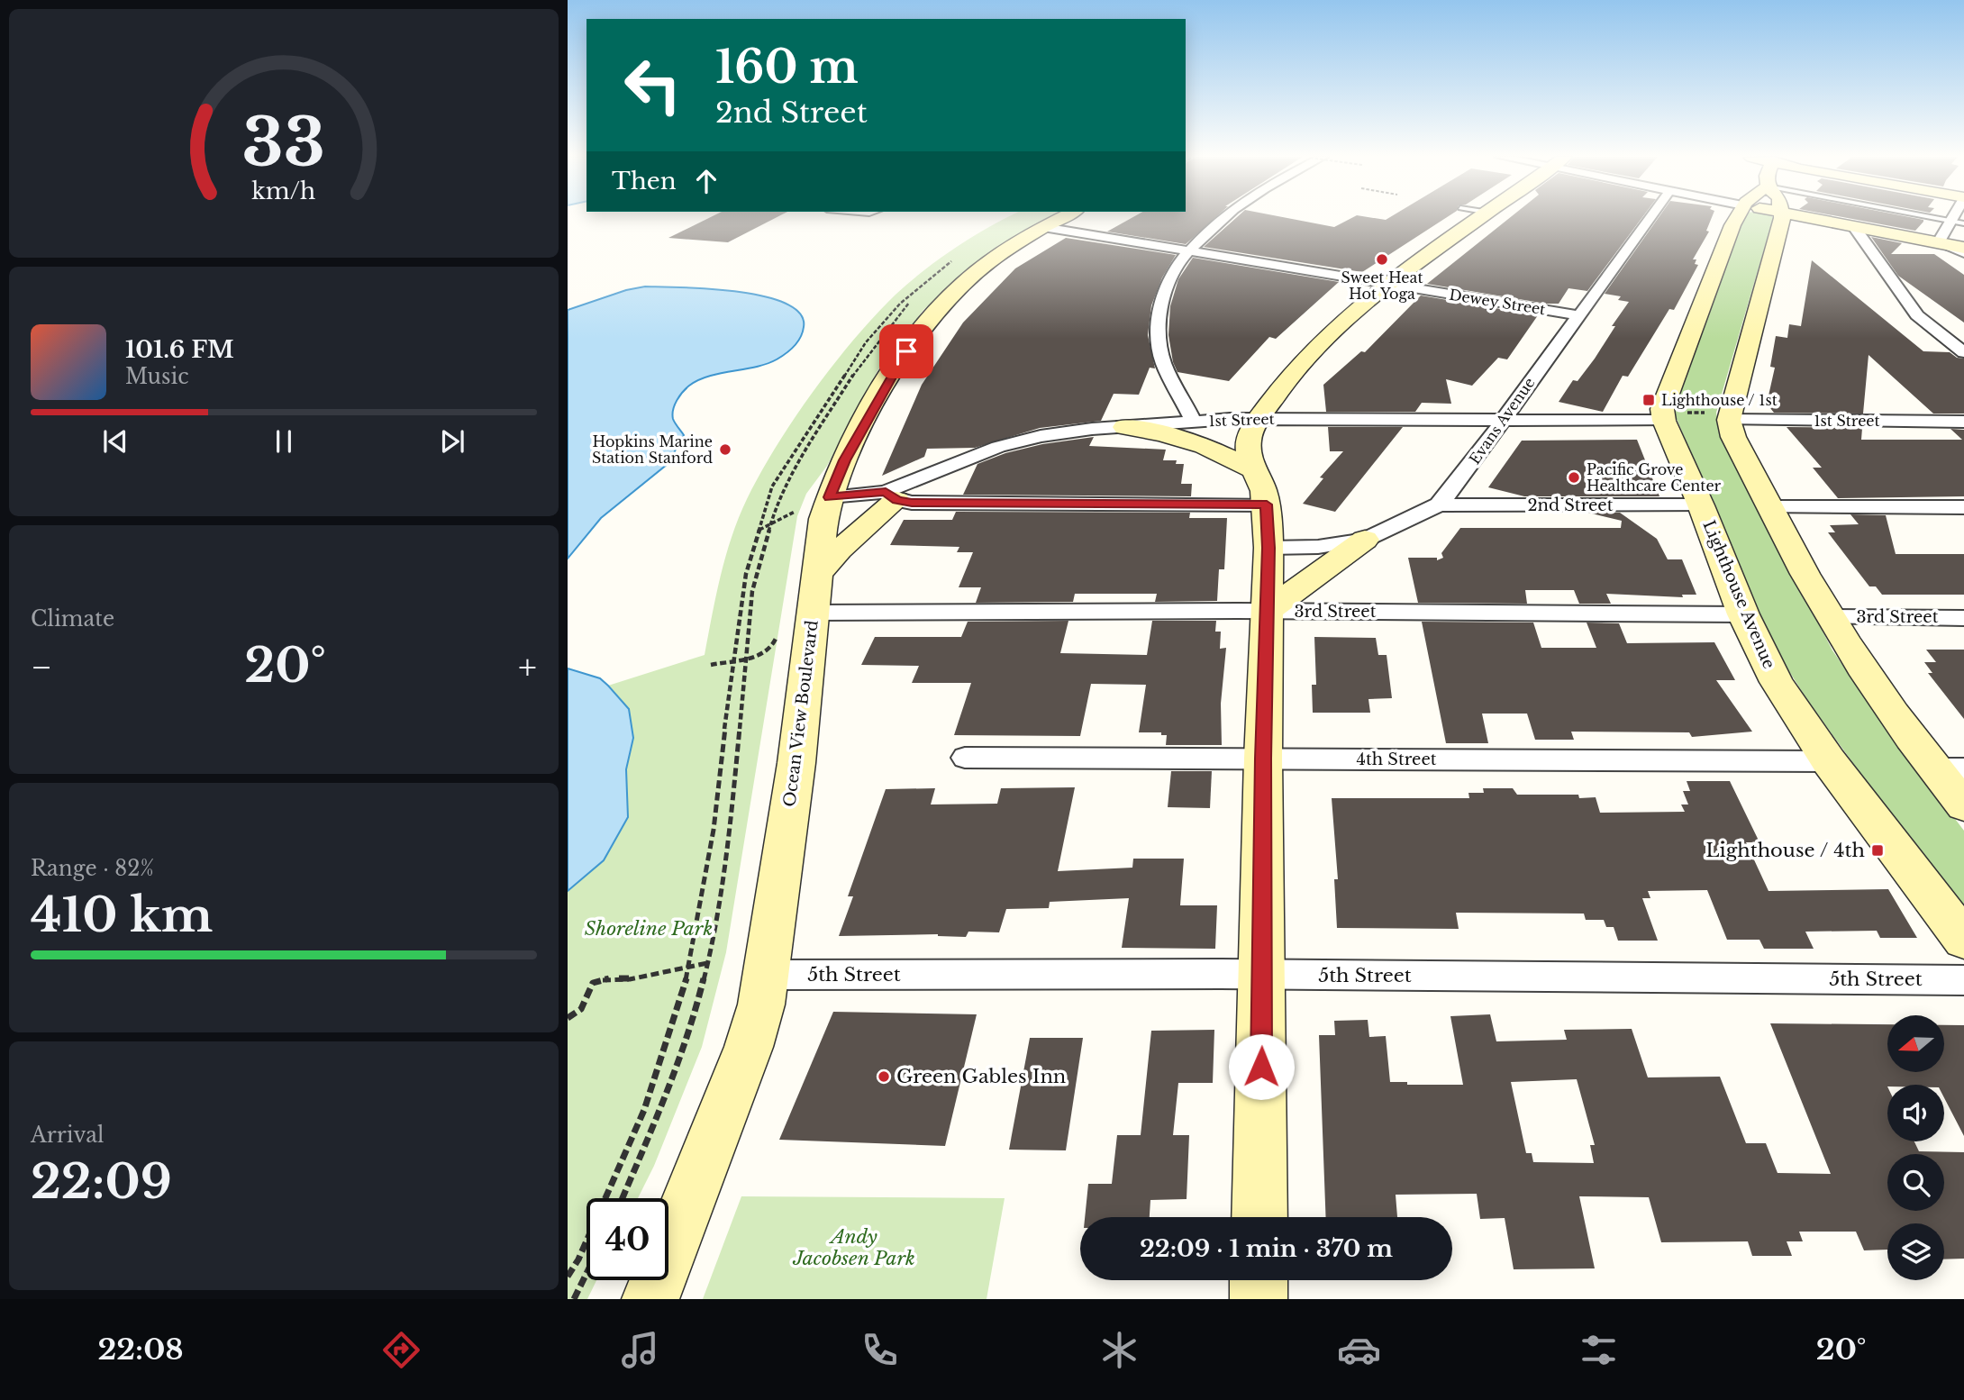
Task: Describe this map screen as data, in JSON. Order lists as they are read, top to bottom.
{
  "streets": {
    "main road": ["Lighthouse Avenue", "Ocean View Boulevard"],
    "street": [
      "Dewey Street",
      "1st Street",
      "Evans Avenue",
      "2nd Street",
      "3rd Street",
      "4th Street",
      "5th Street"
    ]
  },
  "crossings": [
    ["Dewey Street", "Evans Avenue"],
    ["Dewey Street", "Ocean View Boulevard"],
    ["1st Street", "Evans Avenue"],
    ["1st Street", "Lighthouse Avenue"],
    ["1st Street", "Ocean View Boulevard"],
    ["Evans Avenue", "2nd Street"],
    ["2nd Street", "Lighthouse Avenue"],
    ["Lighthouse Avenue", "3rd Street"],
    ["Lighthouse Avenue", "4th Street"],
    ["3rd Street", "Ocean View Boulevard"],
    ["Ocean View Boulevard", "5th Street"]
  ],
  "parks": ["Shoreline Park", "Andy Jacobsen Park"],
  "places": {
    "other": [
      "Sweet Heat Hot Yoga",
      "Hopkins Marine Station Stanford",
      "Pacific Grove Healthcare Center",
      "Green Gables Inn"
    ],
    "transit": ["Lighthouse / 1st", "Lighthouse / 4th"]
  },
  "north": "left",
  "page": {
    "turn": ["160 m", "2nd Street"],
    "then": "Then",
    "song": ["101.6 FM", "Music"],
    "tile": [
      "Climate",
      ["Range · 82%", "410 km"],
      ["Arrival", "22:09"]
    ],
    "heat": ["−", "20°", "+"],
    "limit": "40",
    "trip": "22:09 · 1 min · 370 m",
    "tabs": ["22:08", "20°"],
    "gauge": ["33", "km/h"]
  }
}
